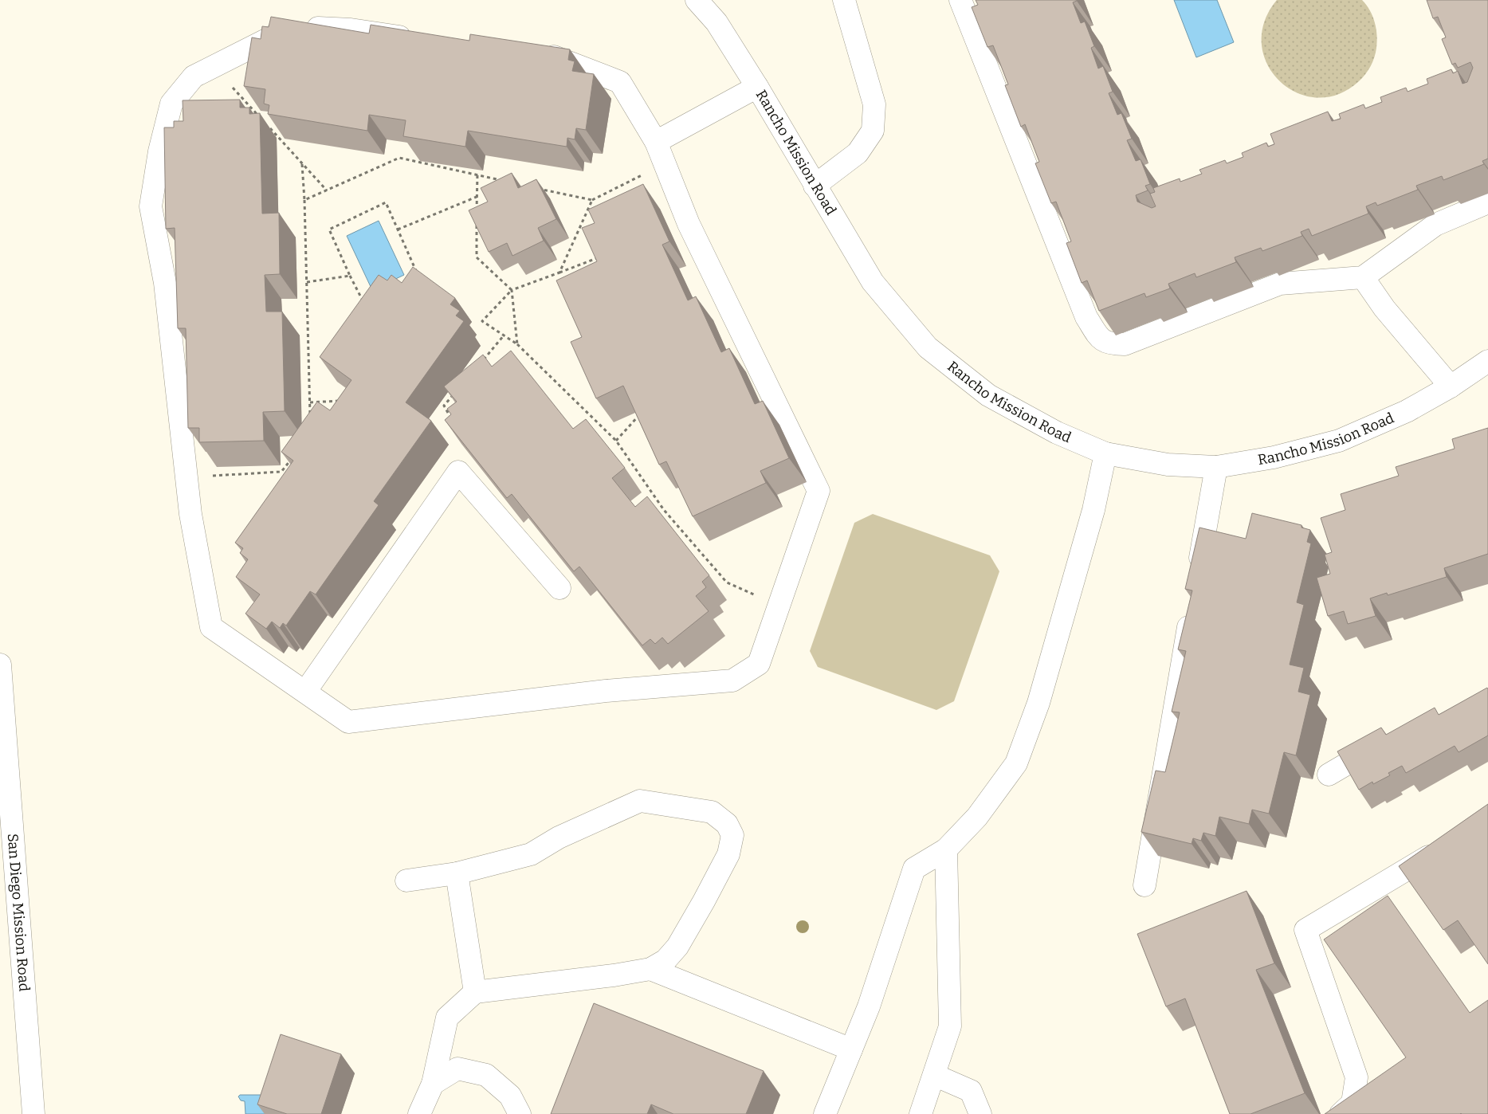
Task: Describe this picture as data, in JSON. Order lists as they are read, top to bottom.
{
  "streets": {
    "main road": ["Rancho Mission Road", "San Diego Mission Road"]
  }
}
